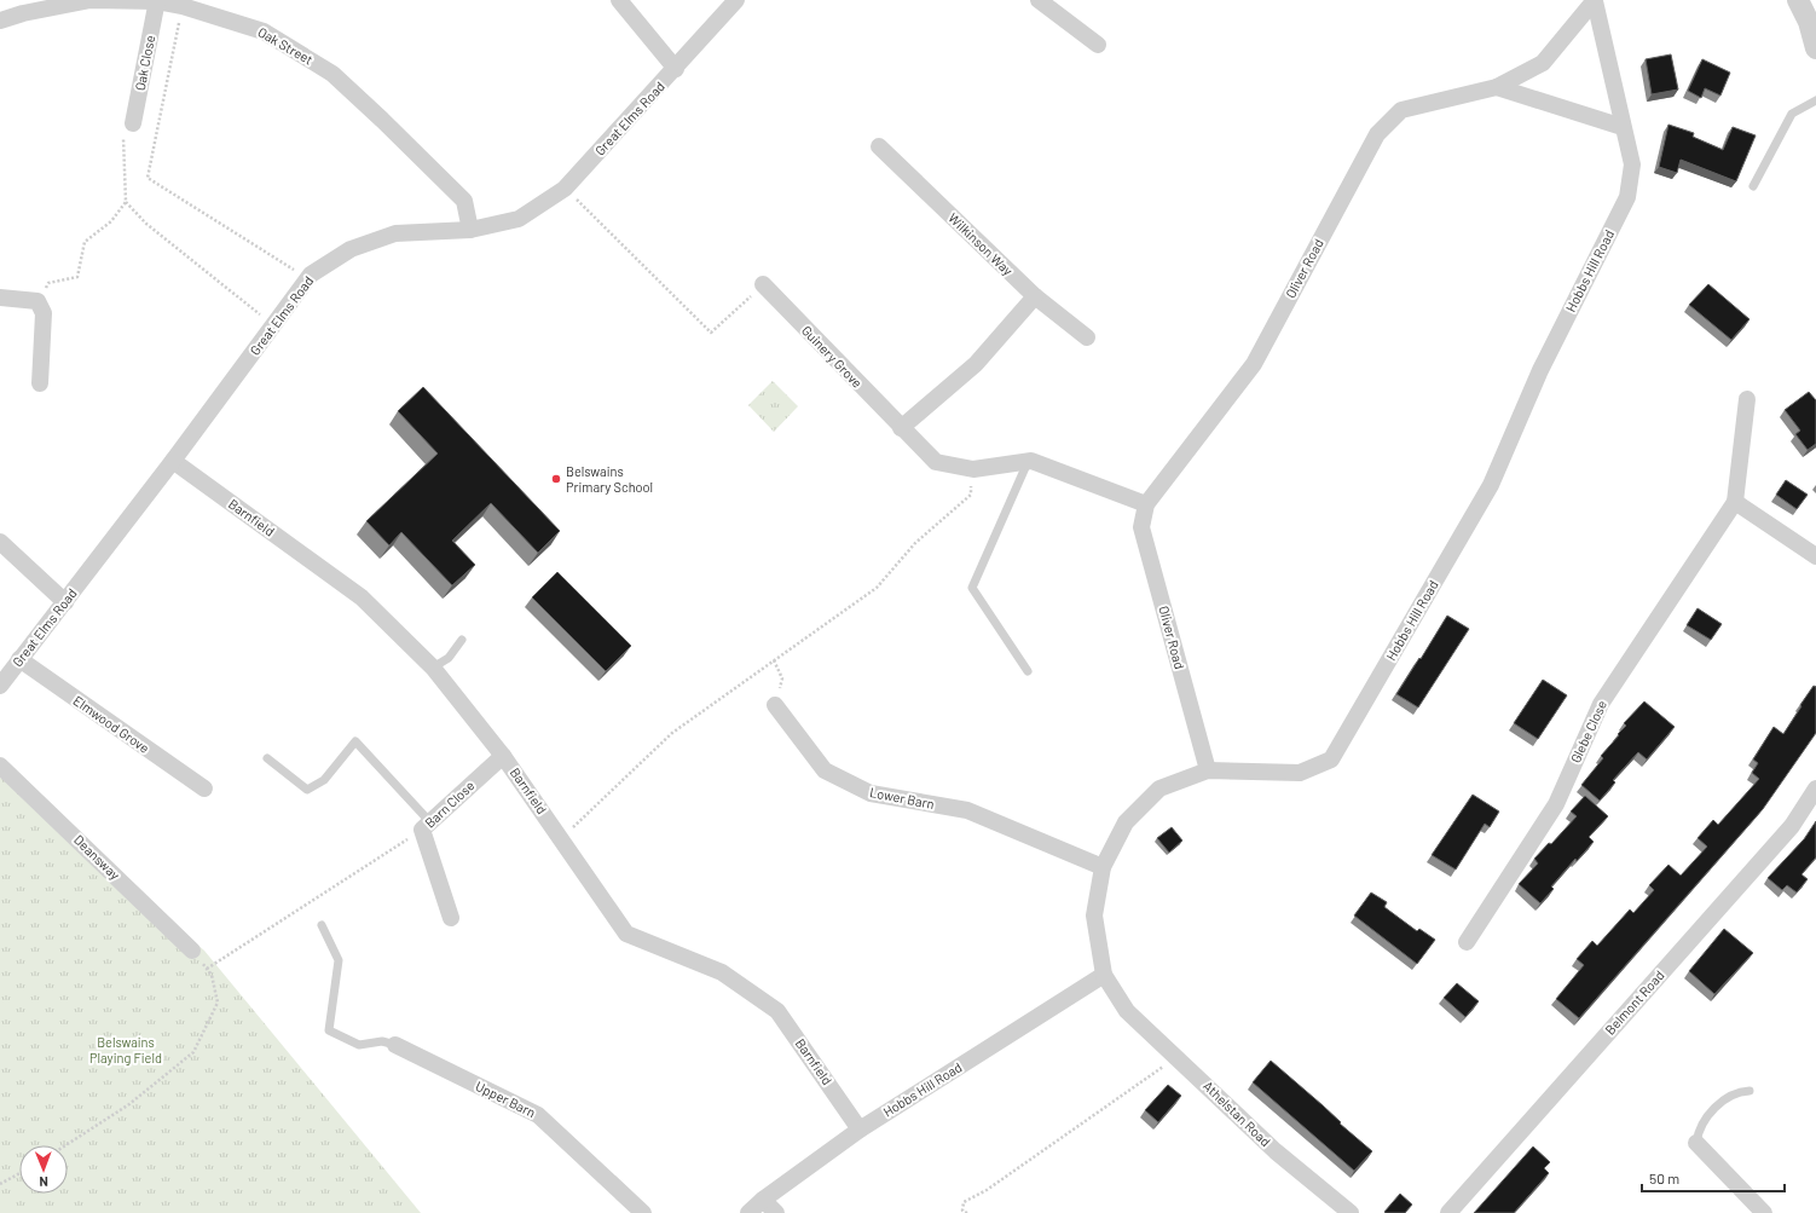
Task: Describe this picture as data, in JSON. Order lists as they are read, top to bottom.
{
  "streets": {
    "street": [
      "Oak Street",
      "Oak Close",
      "Great Elms Road",
      "Wilkinson Way",
      "Oliver Road",
      "Hobbs Hill Road",
      "Guinery Grove",
      "Barnfield",
      "Elmwood Grove",
      "Glebe Close",
      "Lower Barn",
      "Barn Close",
      "Deansway",
      "Belmont Road",
      "Upper Barn",
      "Athelstan Road"
    ]
  },
  "crossings": [
    ["Oak Street", "Oak Close"],
    ["Oak Street", "Great Elms Road"],
    ["Great Elms Road", "Barnfield"],
    ["Great Elms Road", "Elmwood Grove"],
    ["Oliver Road", "Hobbs Hill Road"],
    ["Hobbs Hill Road", "Barnfield"],
    ["Hobbs Hill Road", "Lower Barn"],
    ["Hobbs Hill Road", "Athelstan Road"],
    ["Barnfield", "Barn Close"]
  ],
  "parks": ["Belswains Playing Field"],
  "places": ["Belswains Primary School"],
  "scale_bar": "50 m",
  "north": "bottom"
}
